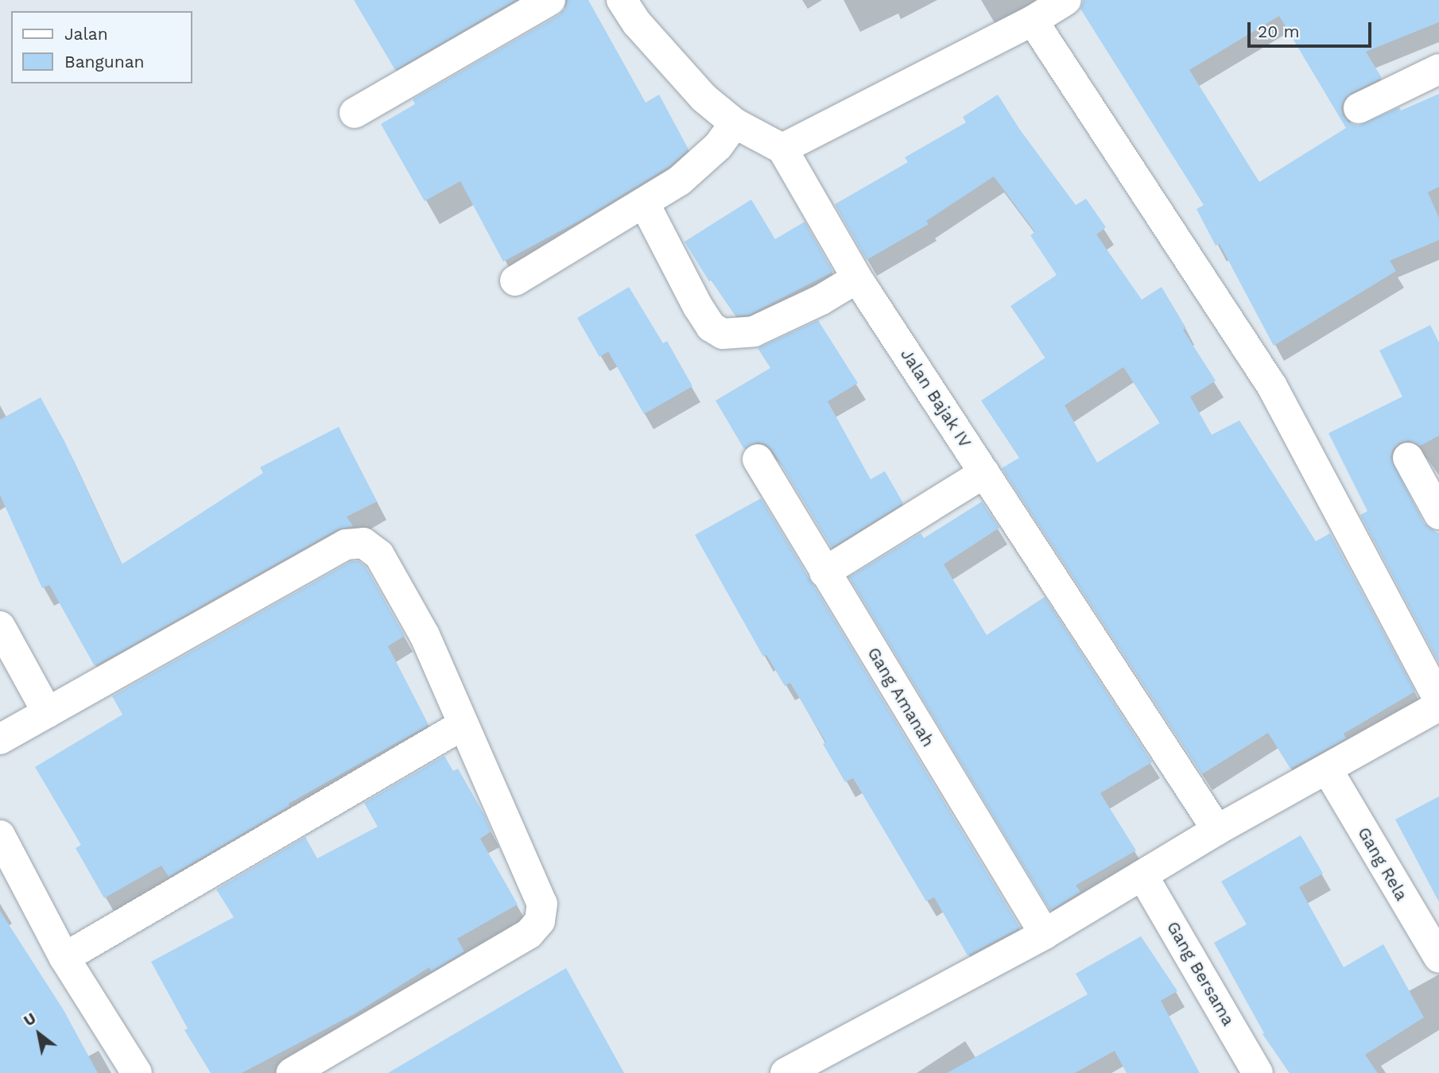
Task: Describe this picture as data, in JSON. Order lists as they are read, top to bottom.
{
  "streets": {
    "street": [
      "Jalan Bajak IV",
      "Gang Amanah",
      "Gang Rela",
      "Gang Bersama"
    ]
  },
  "legend": ["Jalan", "Bangunan"],
  "scale_bar": "20 m",
  "north": "top left"
}
